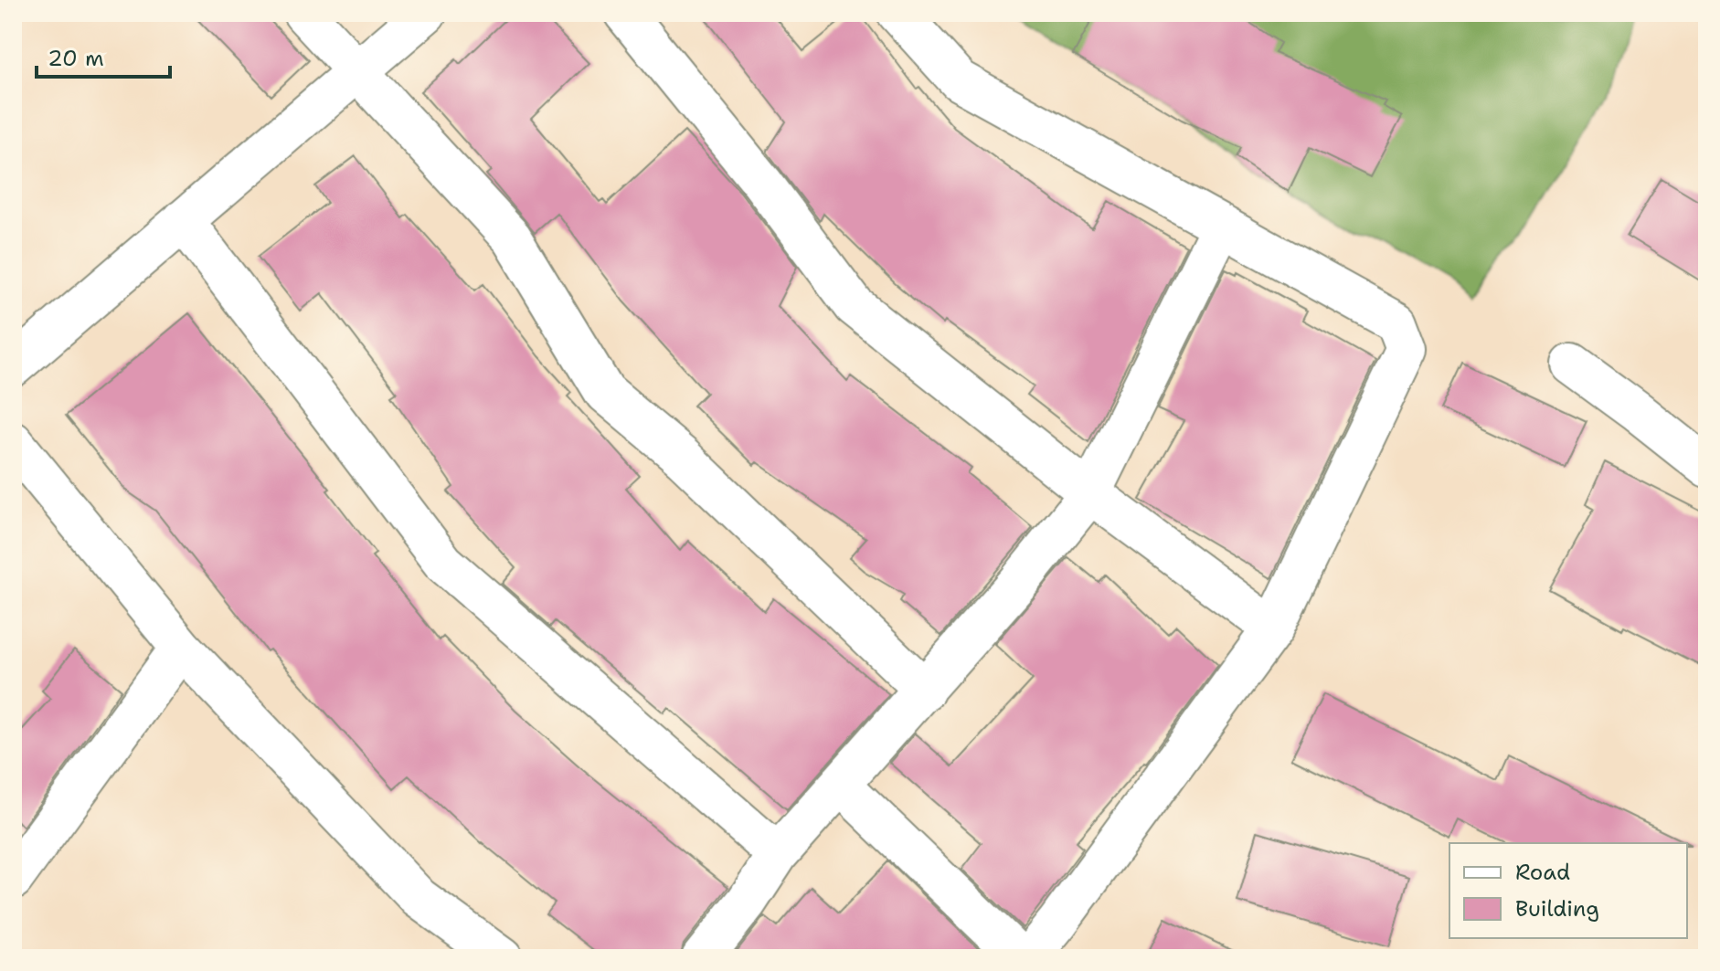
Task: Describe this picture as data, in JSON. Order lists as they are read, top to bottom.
{
  "legend": ["Road", "Building"],
  "scale_bar": "20 m"
}
